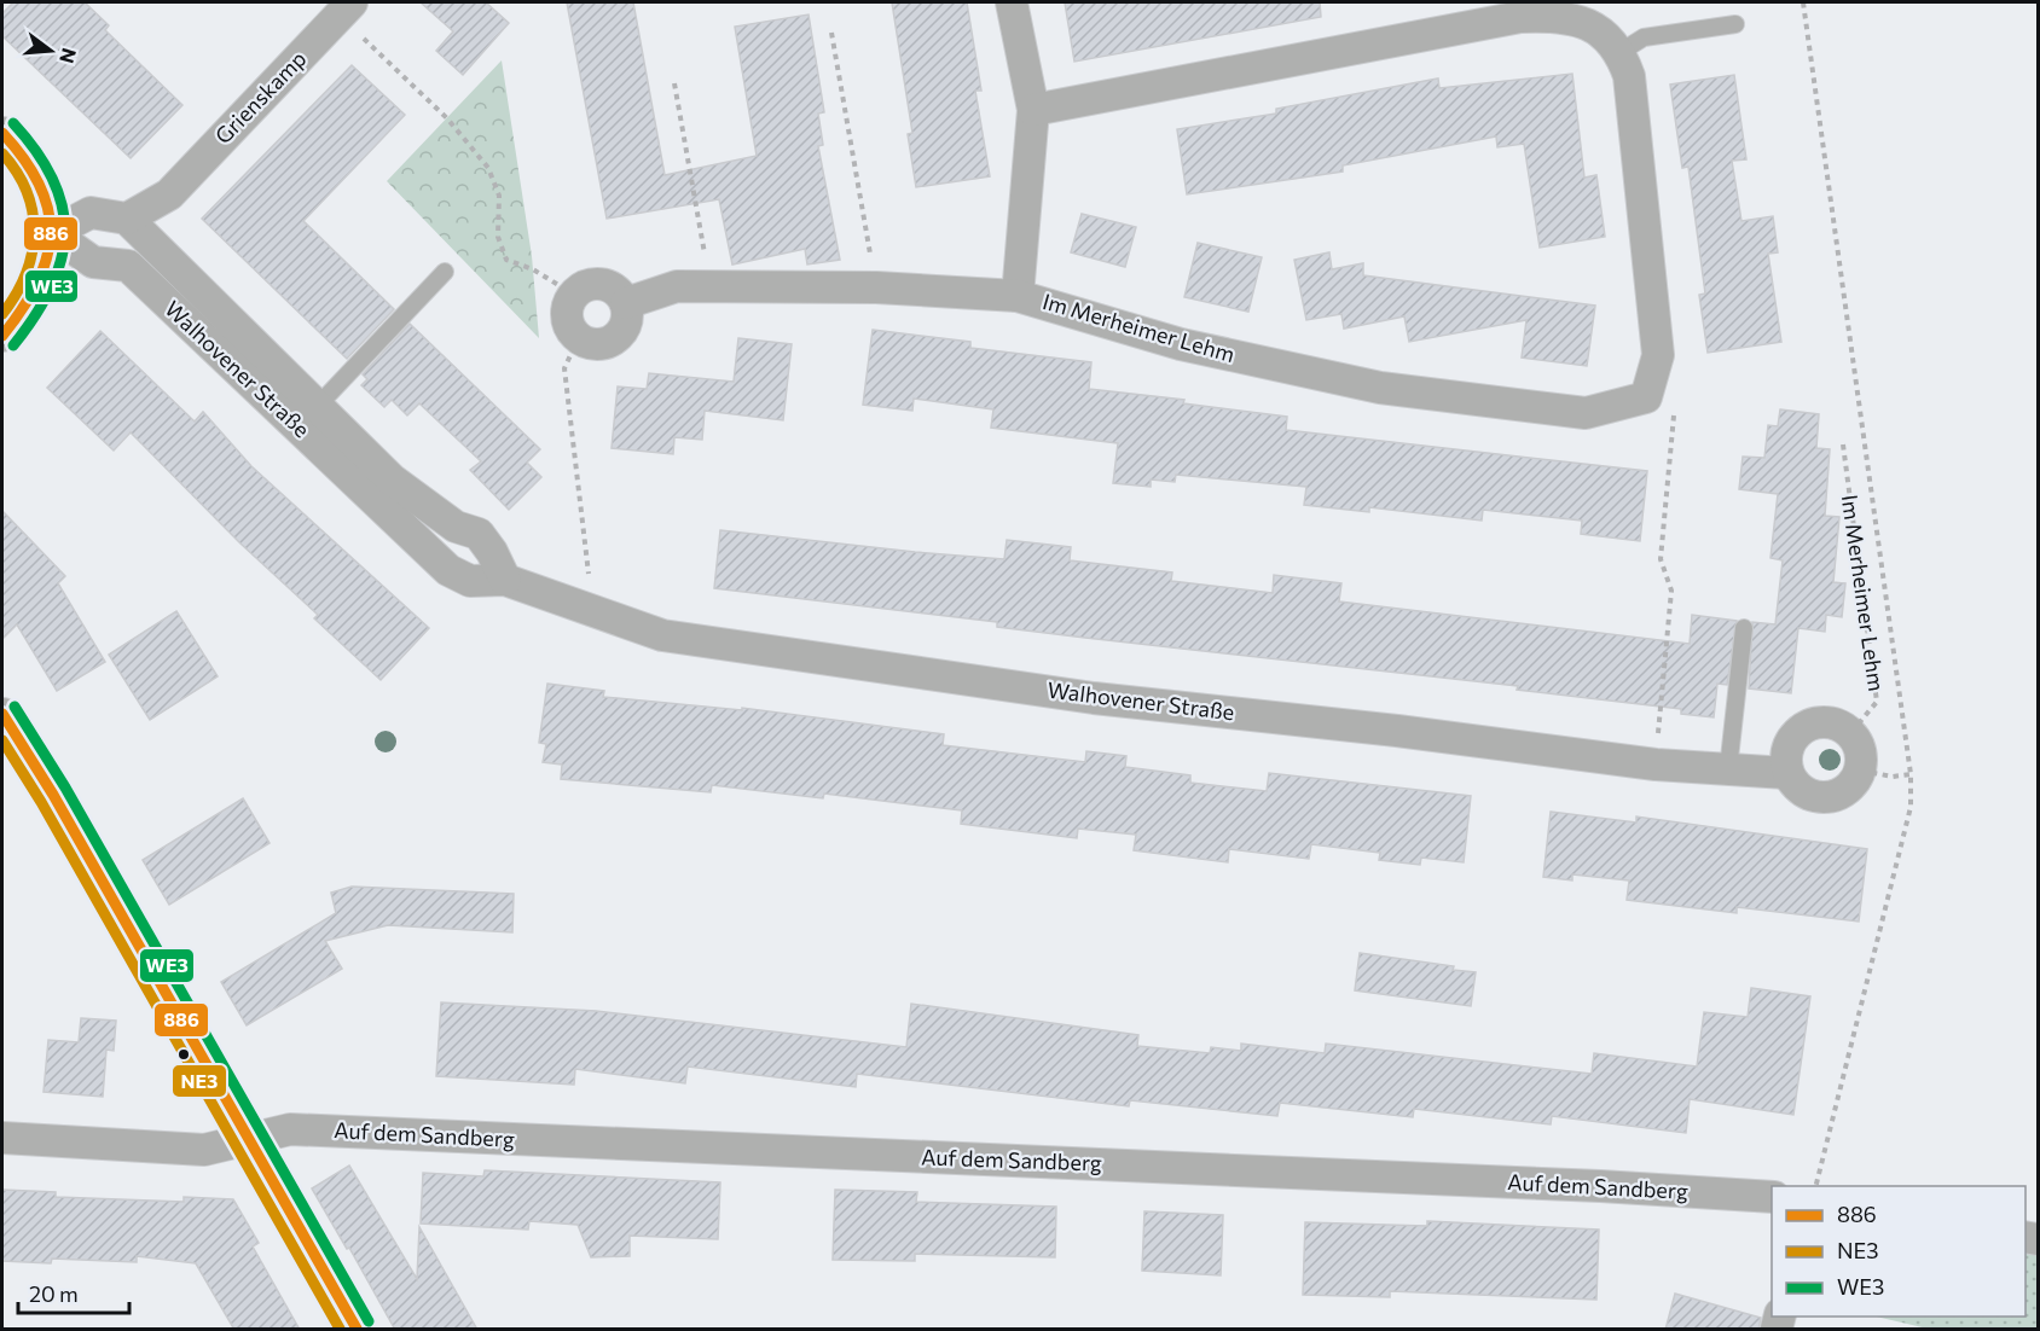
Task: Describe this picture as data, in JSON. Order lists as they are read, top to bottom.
{
  "streets": {
    "street": [
      "Grienskamp",
      "Im Merheimer Lehm",
      "Walhovener Straße",
      "Auf dem Sandberg"
    ]
  },
  "crossings": [
    ["Grienskamp", "Walhovener Straße"],
    ["Im Merheimer Lehm", "Walhovener Straße"]
  ],
  "lines": ["transit line WE3", "transit line 886", "transit line NE3"],
  "legend": ["886", "NE3", "WE3"],
  "scale_bar": "20 m",
  "north": "right"
}
